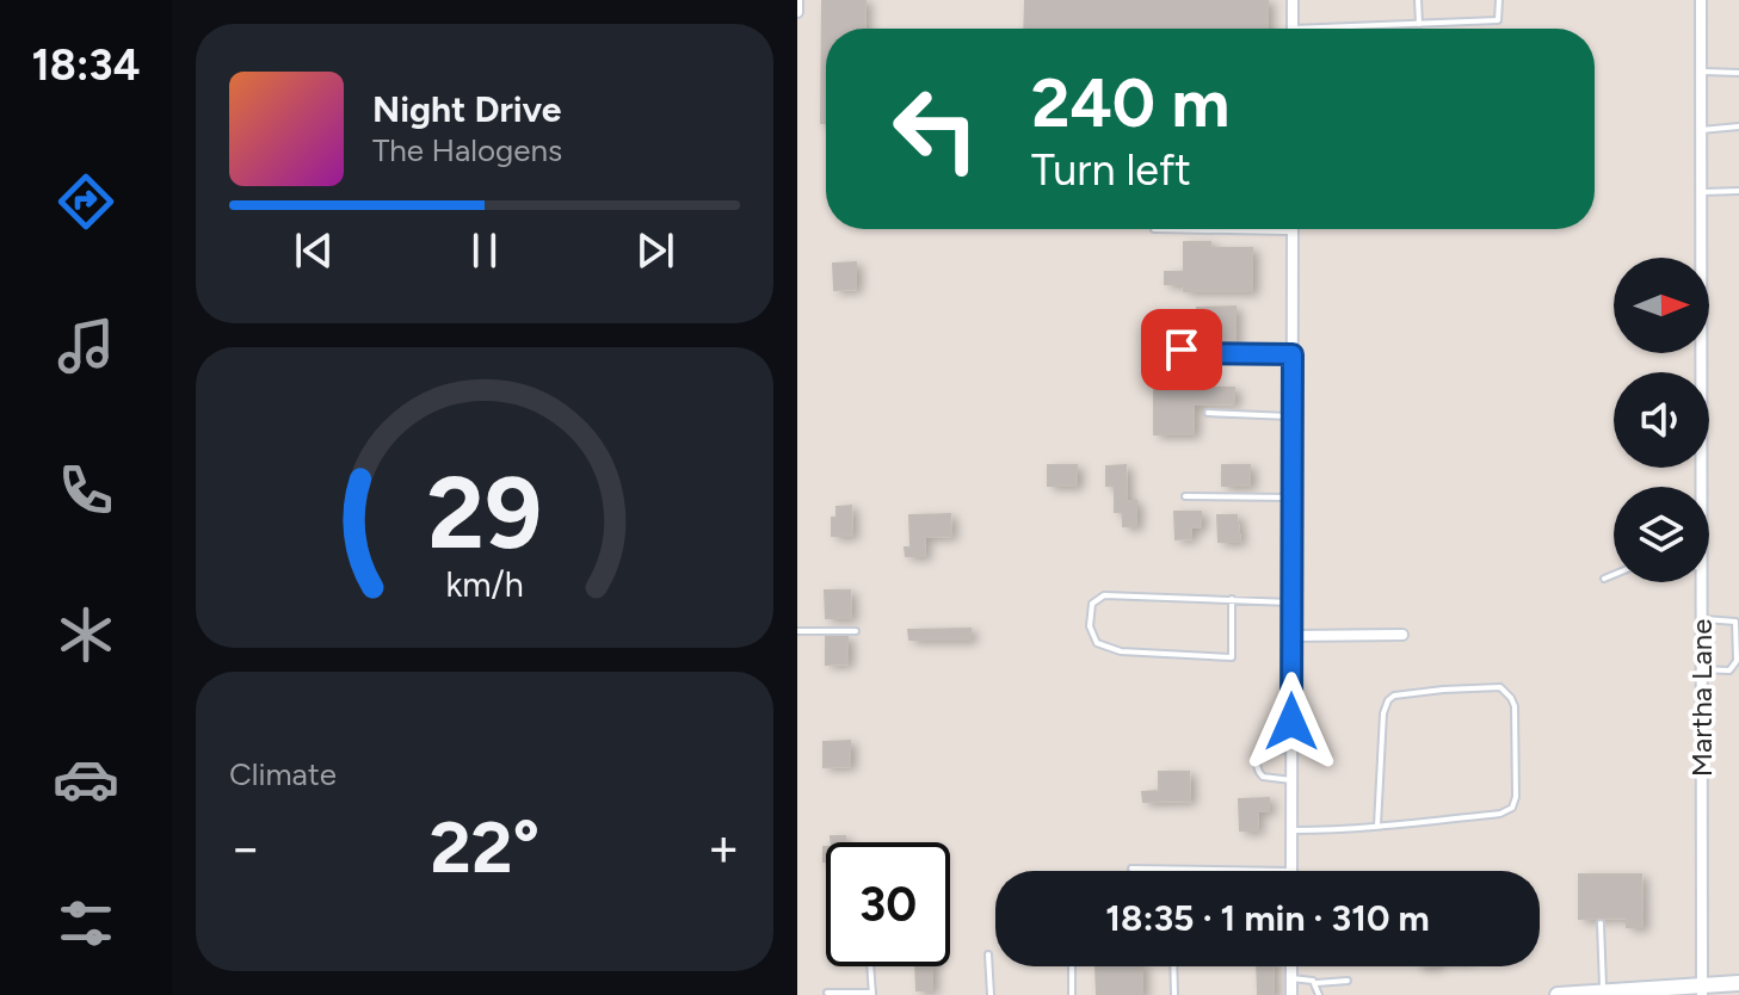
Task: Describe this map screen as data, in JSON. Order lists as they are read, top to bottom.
{
  "streets": {
    "street": ["Martha Lane"]
  },
  "north": "right",
  "page": {
    "tabs": "18:34",
    "turn": ["240 m", "Turn left"],
    "song": ["Night Drive", "The Halogens"],
    "tile": "Climate",
    "heat": ["−", "22°", "+"],
    "limit": "30",
    "trip": "18:35 · 1 min · 310 m",
    "gauge": ["29", "km/h"]
  }
}
